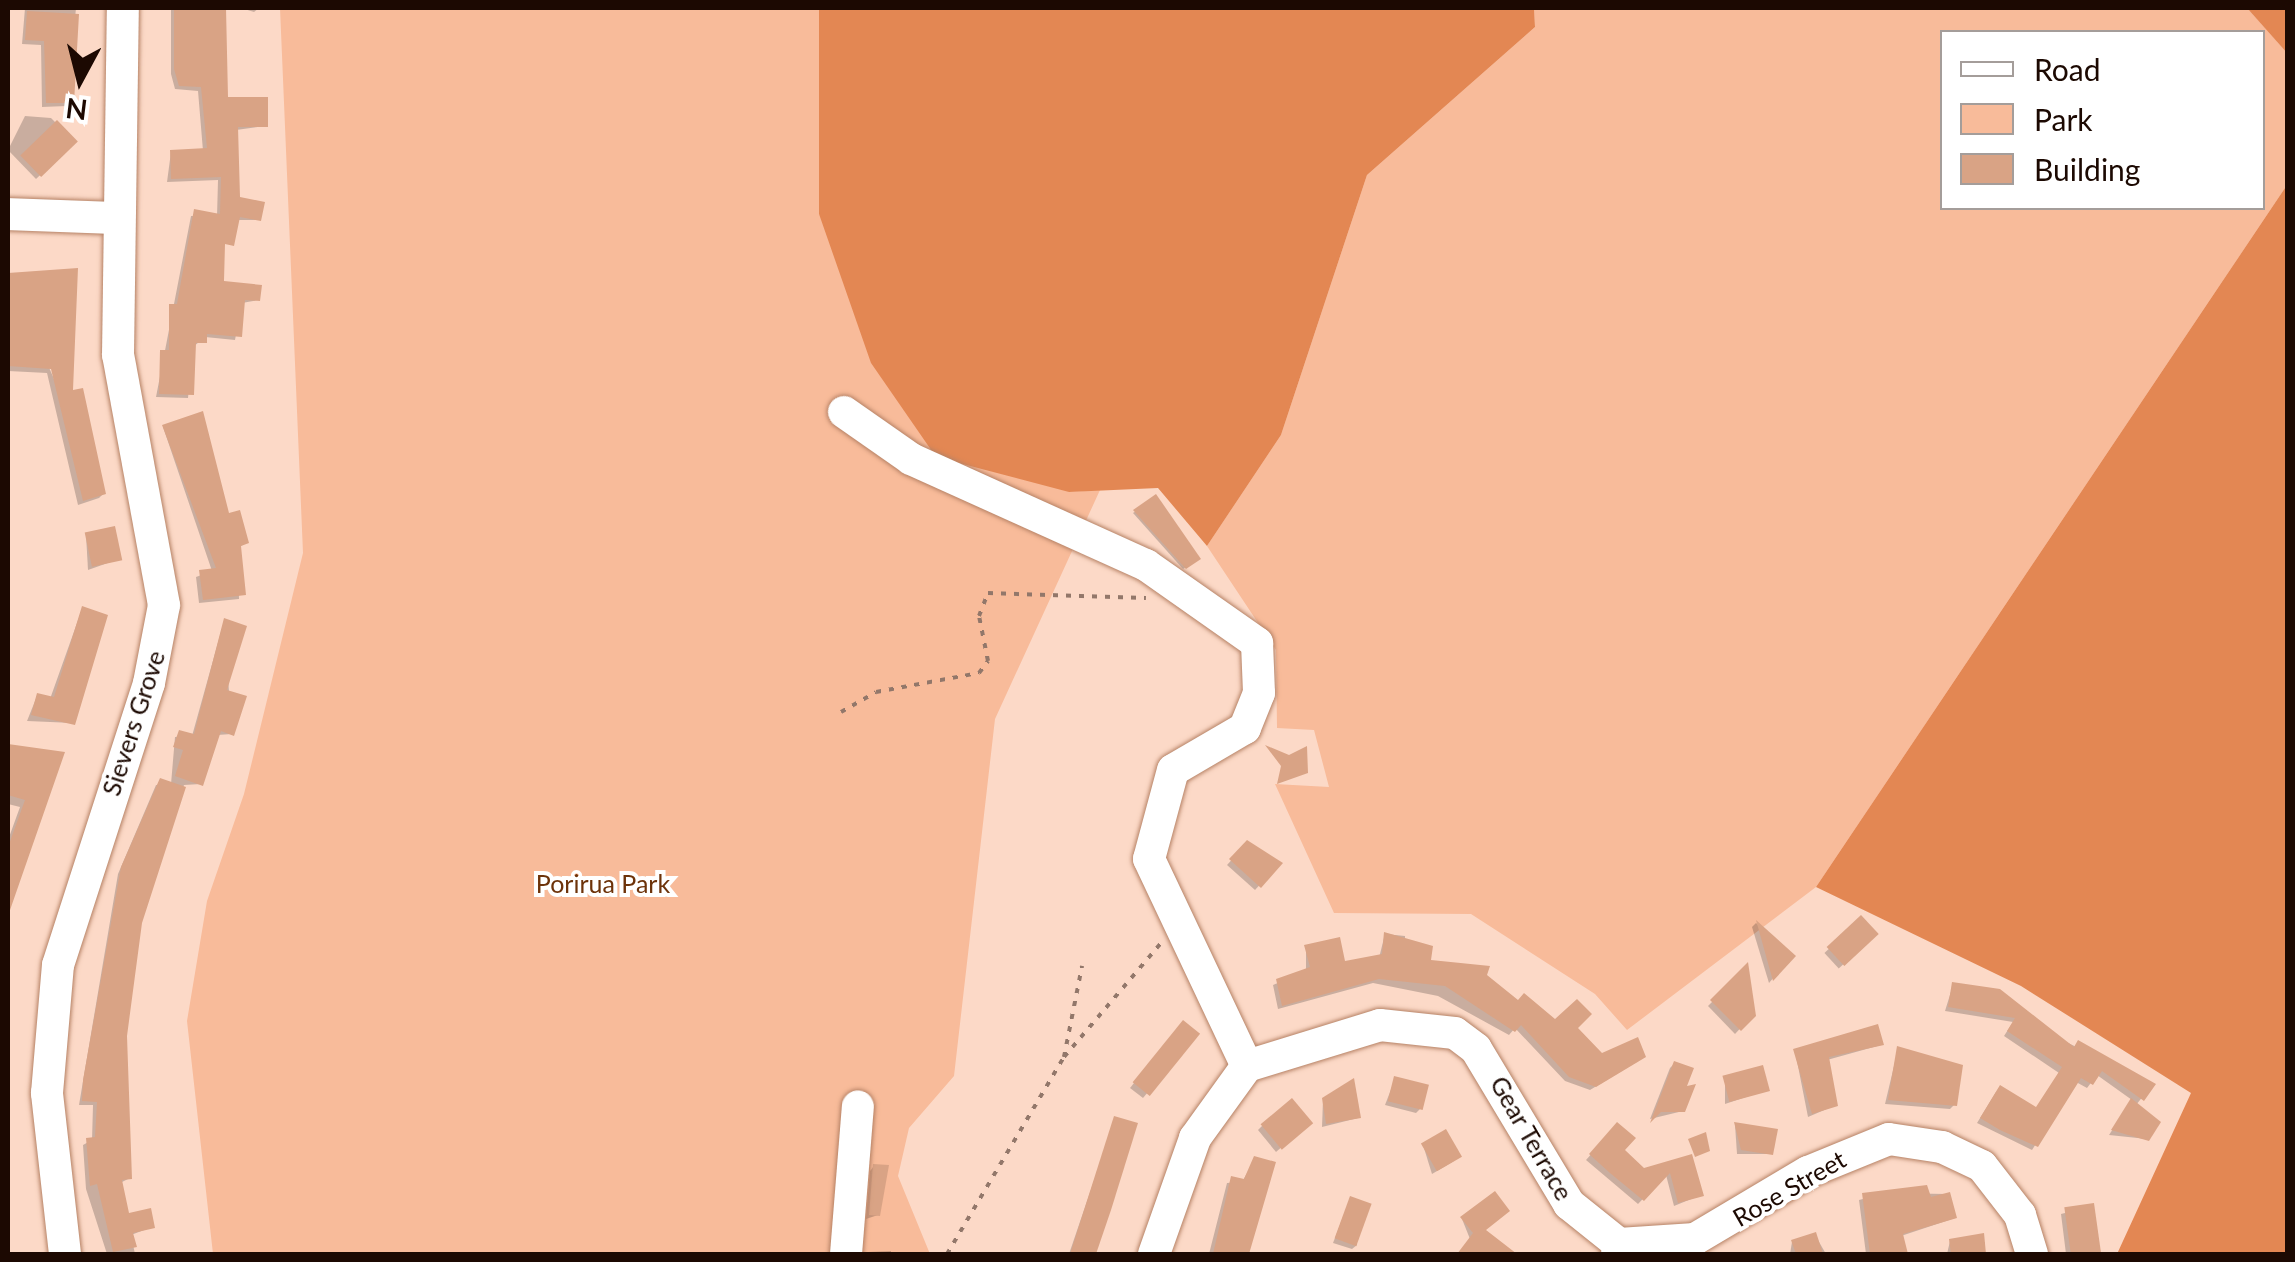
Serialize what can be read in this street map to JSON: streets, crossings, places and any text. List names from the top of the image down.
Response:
{
  "streets": {
    "street": ["Sievers Grove", "Gear Terrace", "Rose Street"]
  },
  "crossings": [
    ["Gear Terrace", "Rose Street"]
  ],
  "parks": ["Porirua Park"],
  "legend": ["Road", "Park", "Building"],
  "north": "bottom"
}
